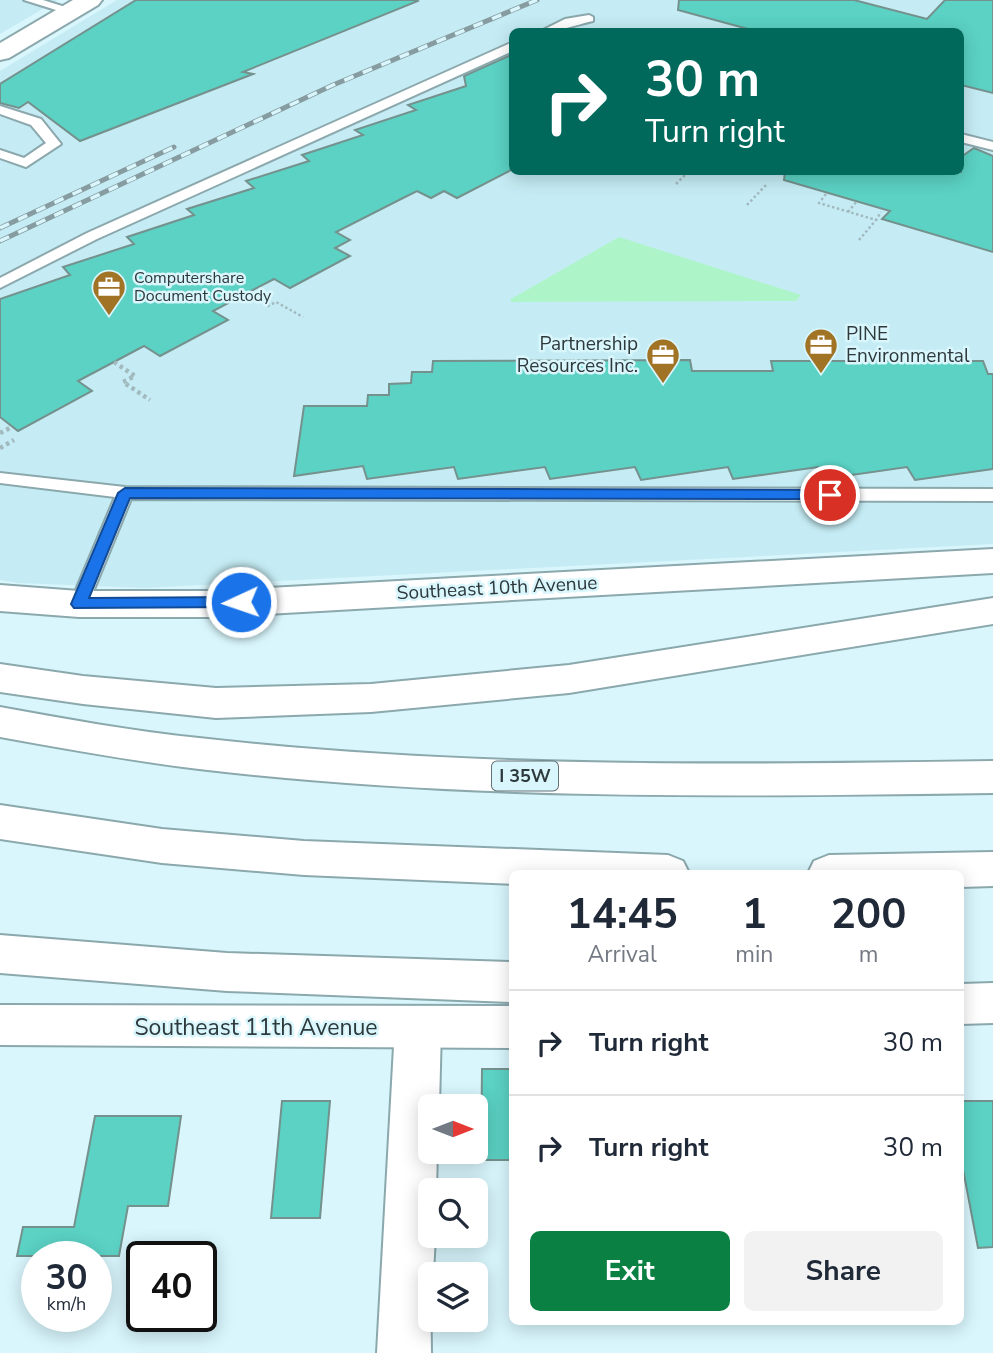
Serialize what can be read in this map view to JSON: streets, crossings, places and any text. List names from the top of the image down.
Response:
{
  "streets": {
    "main road": ["Southeast 10th Avenue", "I 35W", "Southeast 11th Avenue"]
  },
  "places": {
    "office": ["Computershare Document Custody", "PINE Environmental", "Partnership Resources Inc."]
  },
  "north": "right",
  "page": {
    "turn": ["30 m", "Turn right"],
    "eta": [
      "14:45",
      "Arrival",
      "1",
      "min",
      "200",
      "m"
    ],
    "list": [
      {
        "name": "Turn right",
        "value": "30 m"
      },
      {
        "name": "Turn right",
        "value": "30 m"
      }
    ],
    "buttons": ["Exit", "Share"],
    "speed": "30 km/h",
    "limit": "40"
  }
}
